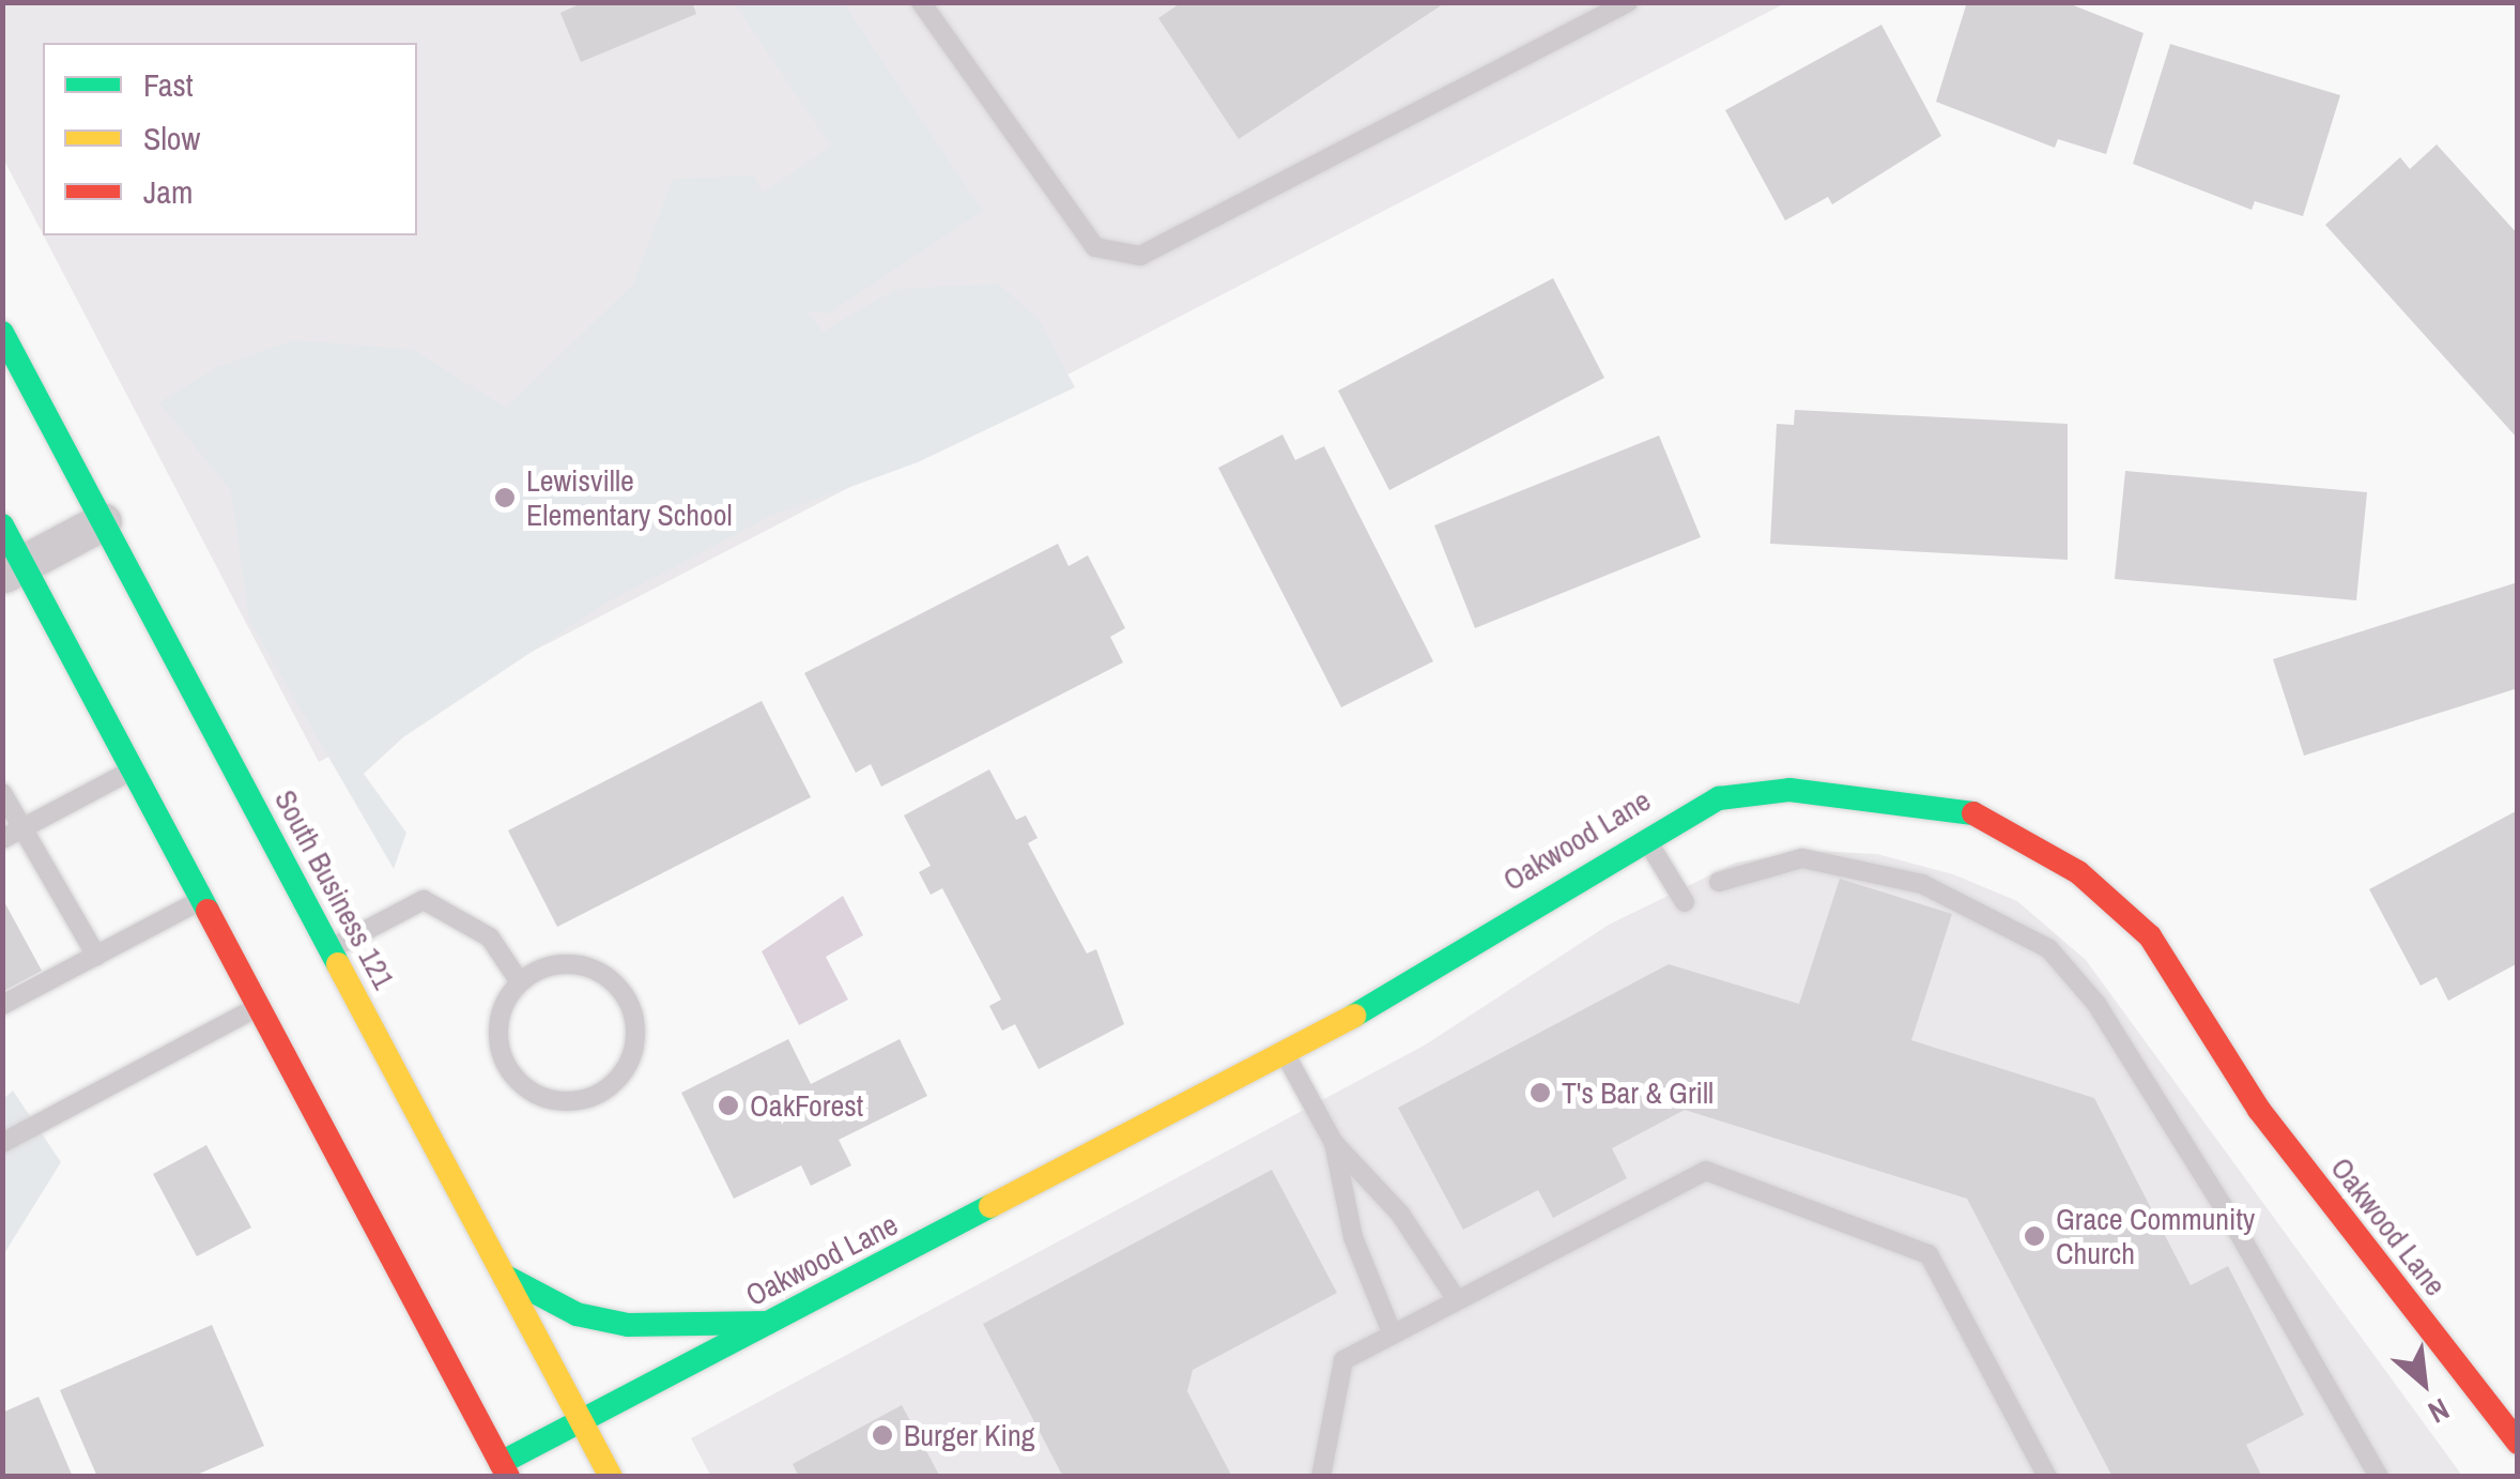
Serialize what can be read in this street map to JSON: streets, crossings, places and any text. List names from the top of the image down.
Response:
{
  "streets": {
    "main road": ["Oakwood Lane", "South Business 121"]
  },
  "crossings": [
    ["Oakwood Lane", "South Business 121"]
  ],
  "places": [
    "Lewisville Elementary School",
    "T's Bar & Grill",
    "OakForest",
    "Grace Community Church",
    "Burger King"
  ],
  "legend": ["Fast", "Slow", "Jam"],
  "north": "bottom right"
}
